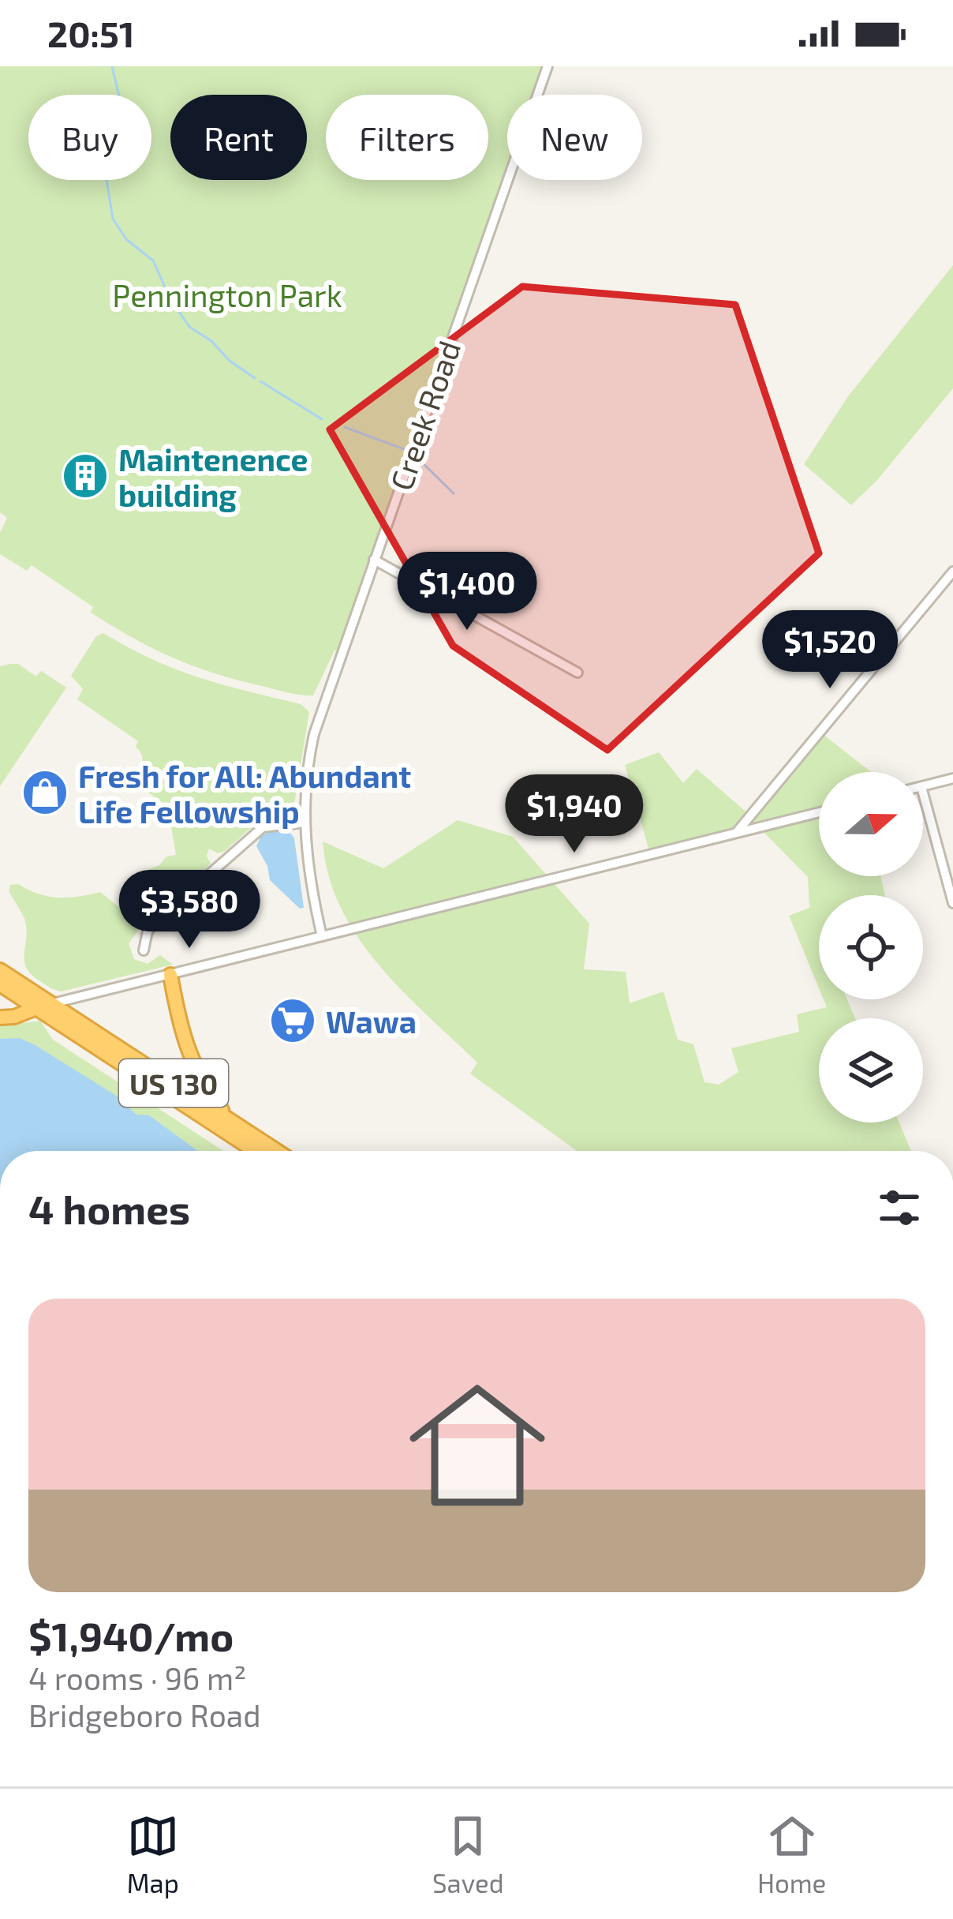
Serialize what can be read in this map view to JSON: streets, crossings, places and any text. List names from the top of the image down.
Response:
{
  "streets": {
    "highway": ["US 130"],
    "street": ["Creek Road"]
  },
  "parks": ["Pennington Park"],
  "places": {
    "building": ["Maintenence building"],
    "shop": ["Fresh for All: Abundant Life Fellowship"],
    "supermarket": ["Wawa"]
  },
  "north": "right",
  "page": {
    "status": "20:51",
    "chip": [
      "Buy",
      "Rent",
      "Filters",
      "New"
    ],
    "price": [
      "$1,400",
      "$1,520",
      "$1,940",
      "$3,580"
    ],
    "heading": "4 homes",
    "list": [
      {
        "name": "$1,940/mo",
        "note": "4 rooms · 96 m² · Bridgeboro Road"
      }
    ],
    "tabs": ["Map", "Saved", "Home"]
  }
}
